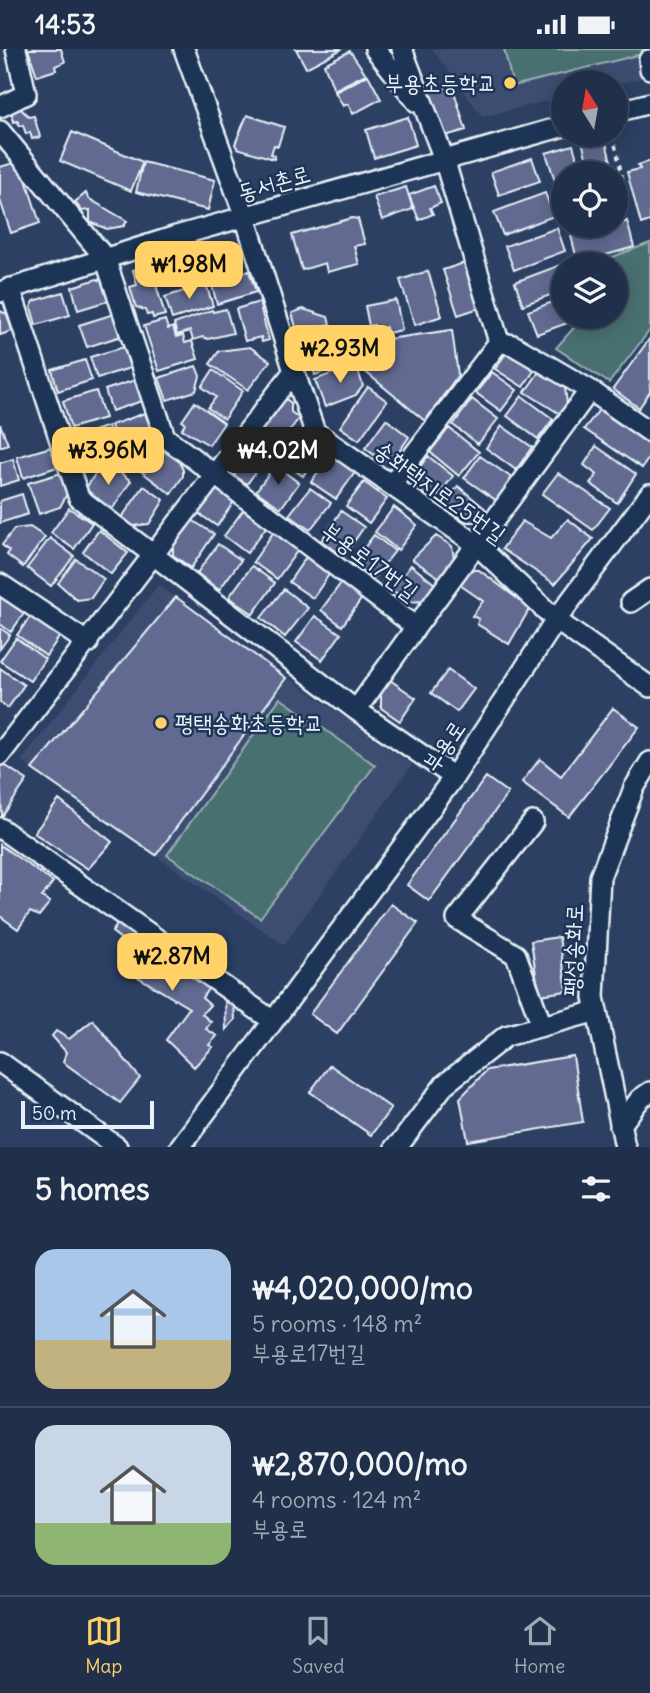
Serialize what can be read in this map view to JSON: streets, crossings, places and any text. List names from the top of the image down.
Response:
{
  "streets": {
    "street": [
      "동서촌로",
      "송화택지로25번길",
      "부용로17번길",
      "부용로",
      "팽성송화로"
    ]
  },
  "crossings": [
    ["동서촌로", "송화택지로25번길"],
    ["동서촌로", "부용로17번길"],
    ["송화택지로25번길", "부용로"]
  ],
  "places": ["부용초등학교", "평택송화초등학교"],
  "scale_bar": "50 m",
  "north": "top",
  "page": {
    "status": "14:53",
    "price": [
      "₩1.98M",
      "₩2.93M",
      "₩3.96M",
      "₩4.02M",
      "₩2.87M"
    ],
    "scale": "50 m",
    "heading": "5 homes",
    "list": [
      {
        "name": "₩4,020,000/mo",
        "note": "5 rooms · 148 m² · 부용로17번길"
      },
      {
        "name": "₩2,870,000/mo",
        "note": "4 rooms · 124 m² · 부용로"
      }
    ],
    "tabs": ["Map", "Saved", "Home"]
  }
}
